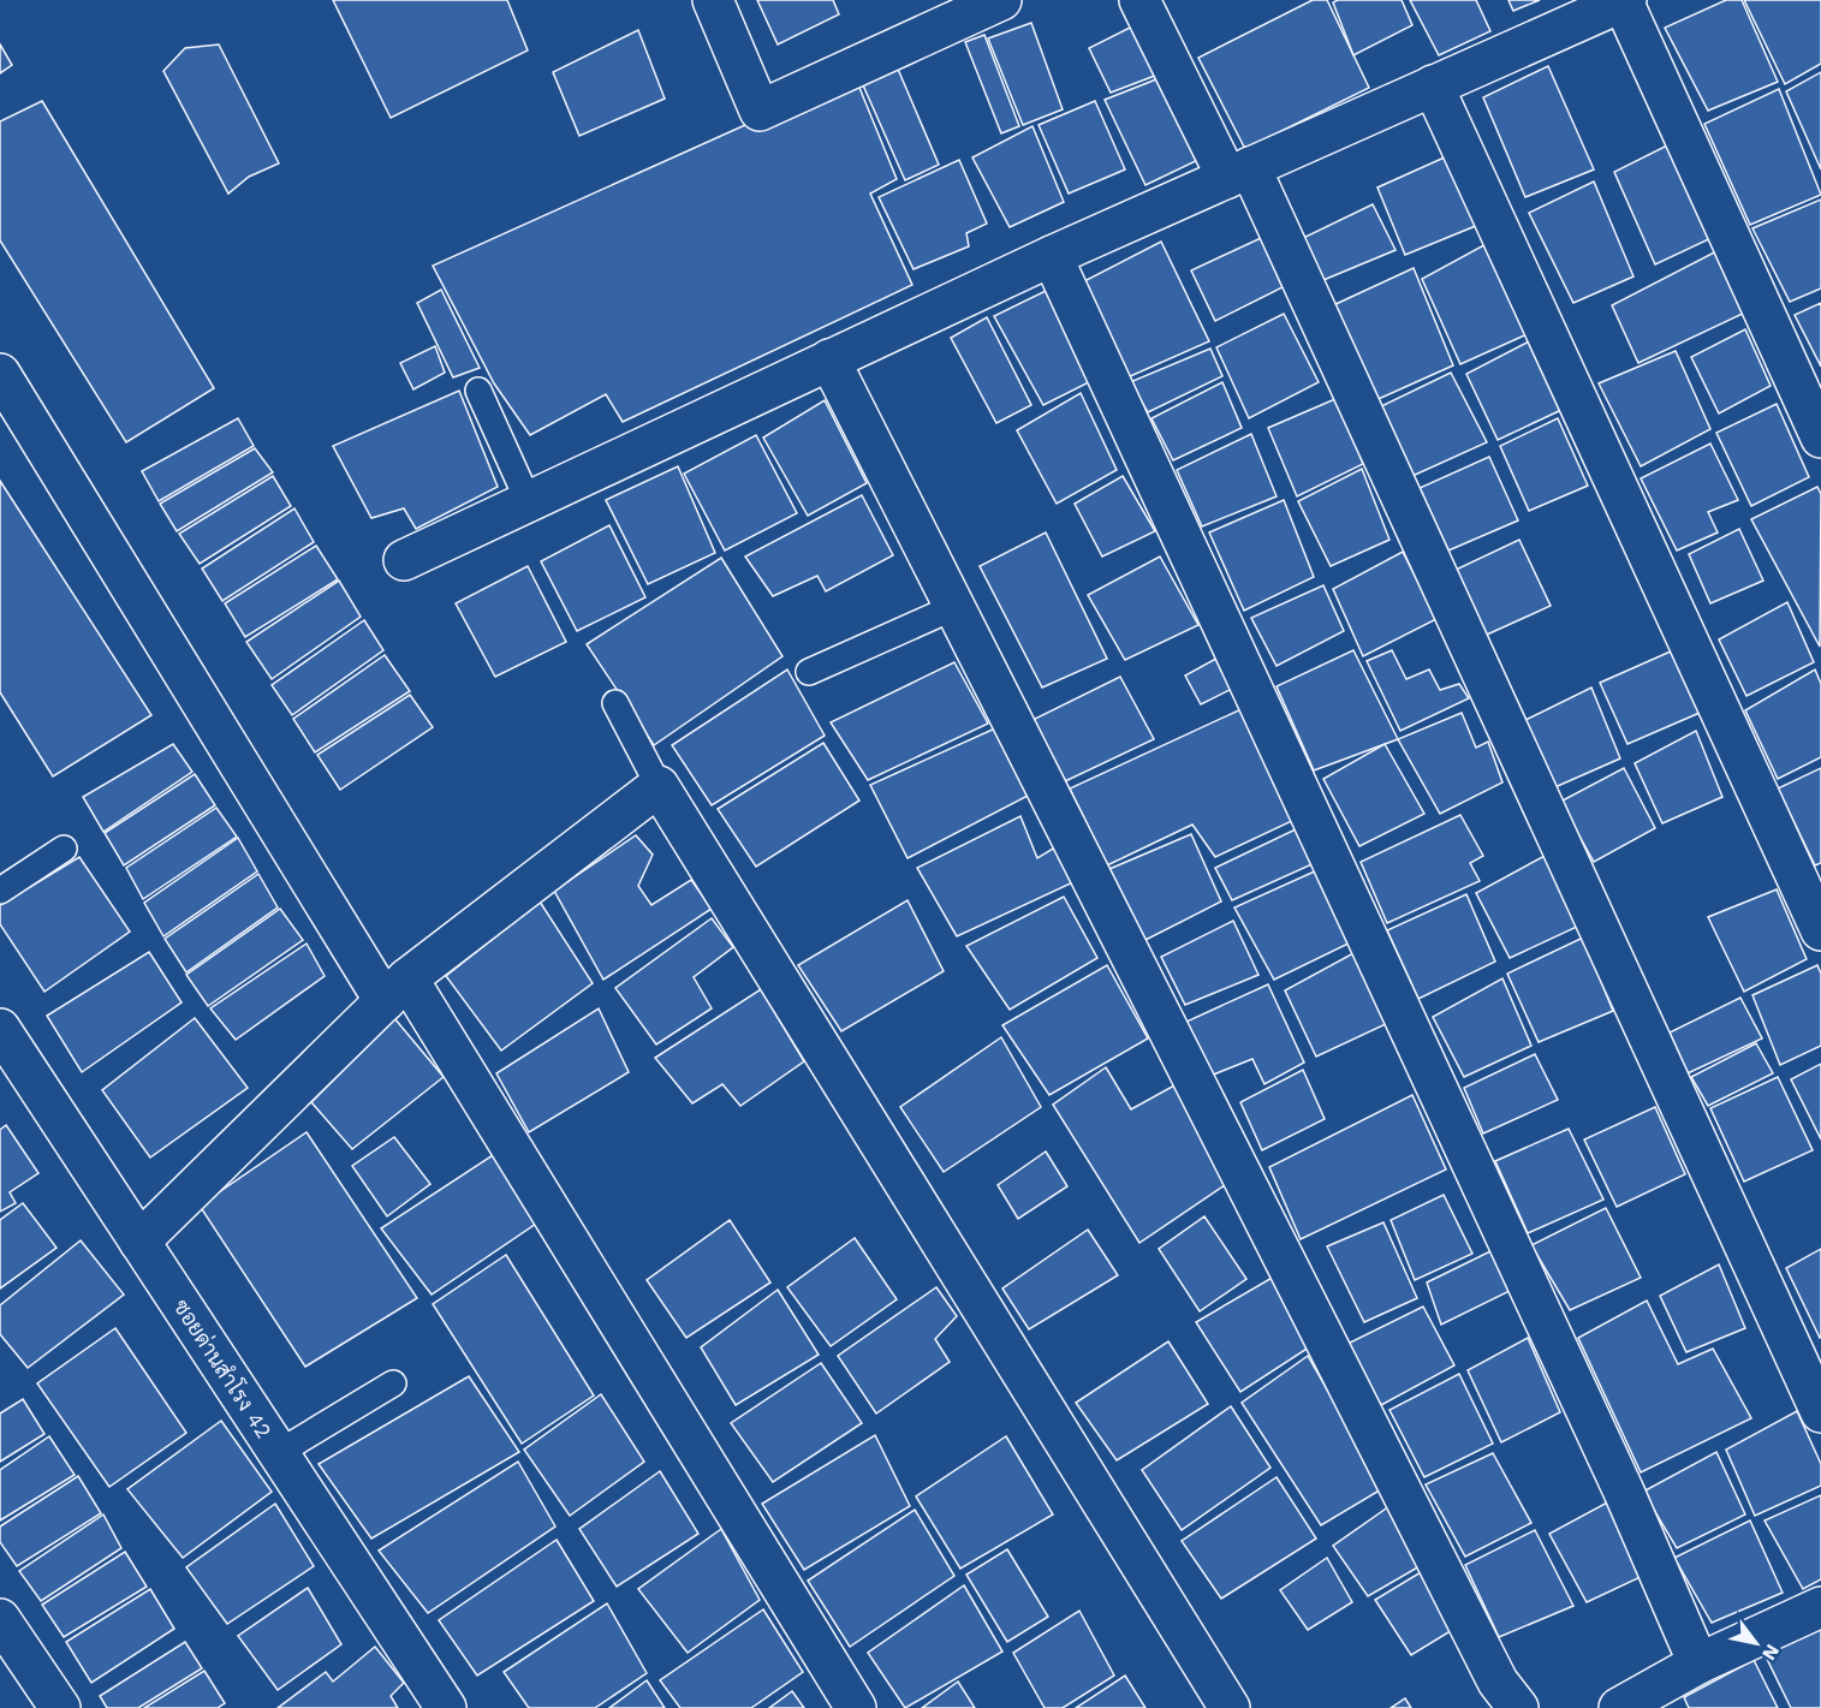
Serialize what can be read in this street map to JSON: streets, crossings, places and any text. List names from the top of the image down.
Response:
{
  "streets": {
    "street": ["ซอยด่านสำโรง 42"]
  },
  "north": "bottom right"
}
